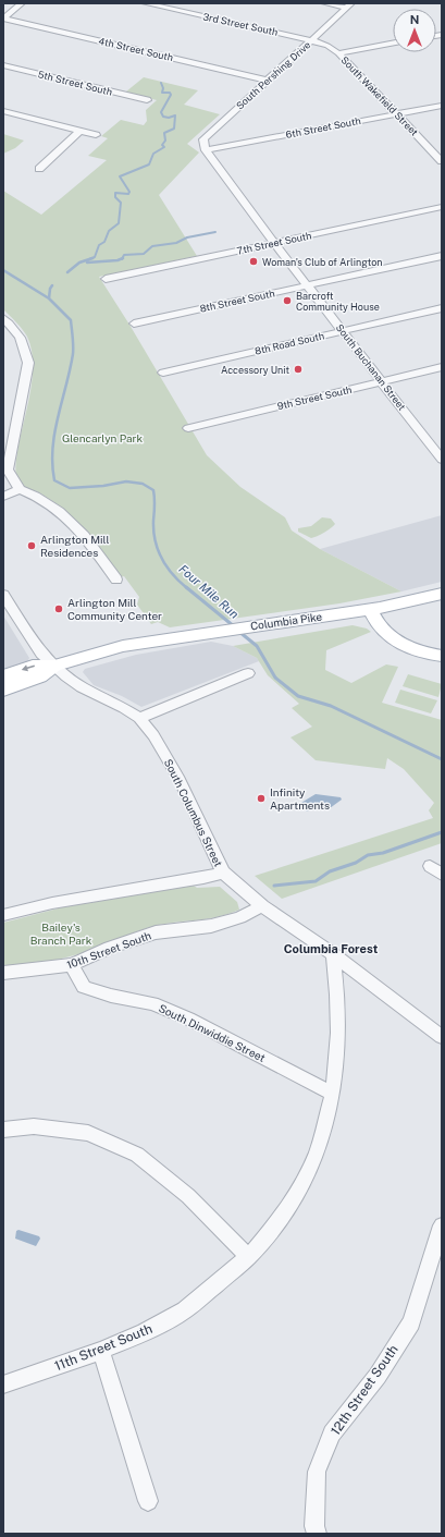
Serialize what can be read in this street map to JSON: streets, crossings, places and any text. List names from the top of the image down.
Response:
{
  "streets": {
    "main road": ["Columbia Pike"],
    "street": [
      "3rd Street South",
      "4th Street South",
      "South Pershing Drive",
      "5th Street South",
      "South Wakefield Street",
      "6th Street South",
      "7th Street South",
      "8th Street South",
      "8th Road South",
      "South Buchanan Street",
      "9th Street South",
      "South Columbus Street",
      "10th Street South",
      "South Dinwiddie Street",
      "11th Street South",
      "12th Street South"
    ]
  },
  "crossings": [
    ["3rd Street South", "South Pershing Drive"],
    ["3rd Street South", "South Wakefield Street"],
    ["4th Street South", "South Pershing Drive"],
    ["South Pershing Drive", "South Wakefield Street"],
    ["South Pershing Drive", "6th Street South"],
    ["South Pershing Drive", "South Buchanan Street"],
    ["South Wakefield Street", "6th Street South"],
    ["6th Street South", "South Buchanan Street"],
    ["7th Street South", "South Buchanan Street"],
    ["8th Street South", "South Buchanan Street"],
    ["8th Road South", "South Buchanan Street"],
    ["South Buchanan Street", "9th Street South"],
    ["Columbia Pike", "South Columbus Street"],
    ["South Columbus Street", "10th Street South"],
    ["South Columbus Street", "11th Street South"],
    ["10th Street South", "South Dinwiddie Street"],
    ["South Dinwiddie Street", "11th Street South"]
  ],
  "districts": ["Columbia Forest"],
  "water": ["Four Mile Run"],
  "parks": ["Glencarlyn Park", "Bailey's Branch Park"],
  "places": [
    "Woman's Club of Arlington",
    "Barcroft Community House",
    "Accessory Unit",
    "Arlington Mill Residences",
    "Arlington Mill Community Center",
    "Infinity Apartments"
  ],
  "north": "top"
}
